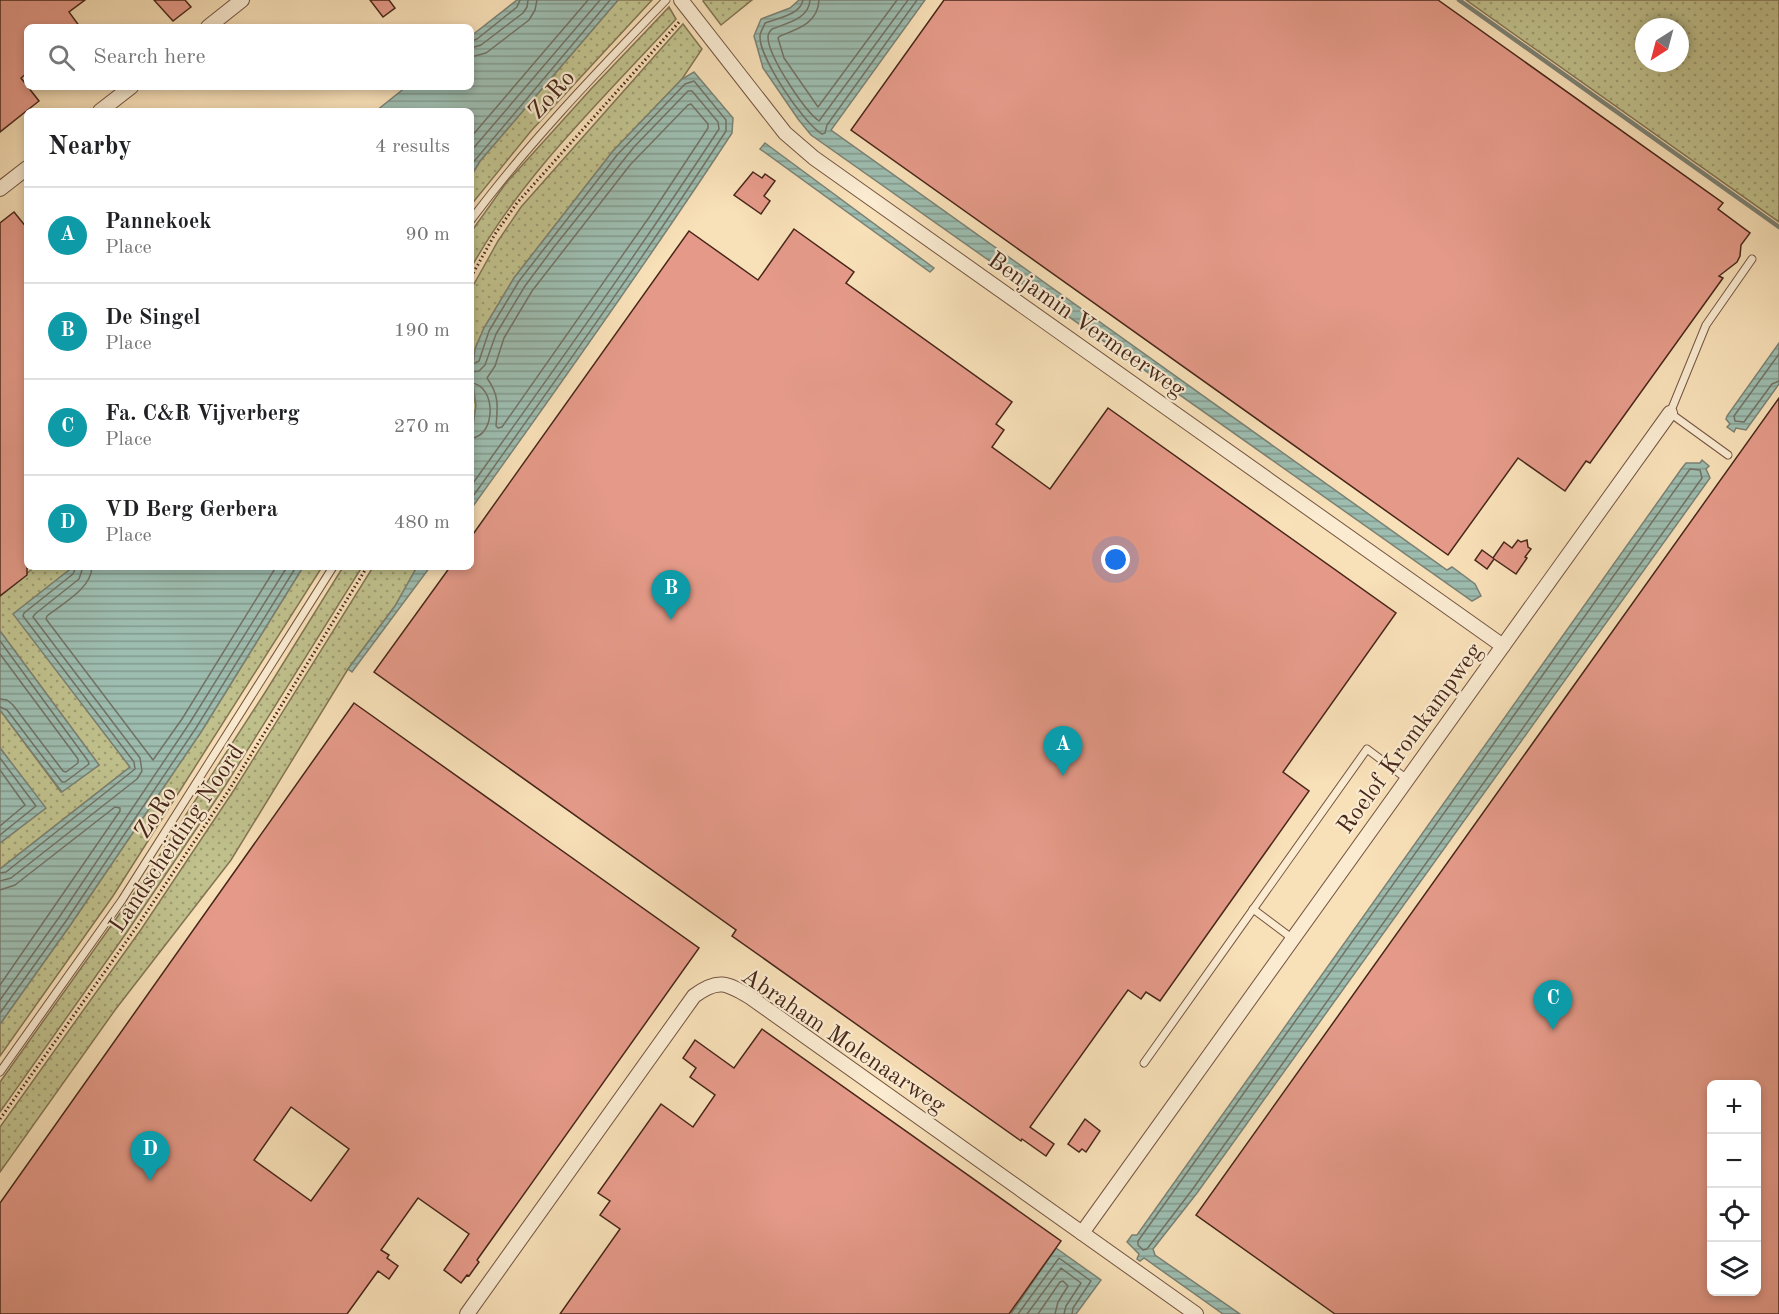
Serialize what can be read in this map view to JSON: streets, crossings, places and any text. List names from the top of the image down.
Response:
{
  "streets": {
    "street": ["Benjamin Vermeerweg", "Roelof Kromkampweg", "Abraham Molenaarweg"],
    "lane": ["ZoRo"],
    "path": ["Landscheiding Noord"]
  },
  "crossings": [
    ["Benjamin Vermeerweg", "Roelof Kromkampweg"],
    ["Roelof Kromkampweg", "Abraham Molenaarweg"]
  ],
  "north": "bottom left",
  "page": {
    "search": "Search here",
    "heading": ["Nearby", "4 results"],
    "list": [
      {
        "mark": "A",
        "name": "Pannekoek",
        "note": "Place",
        "value": "90 m"
      },
      {
        "mark": "B",
        "name": "De Singel",
        "note": "Place",
        "value": "190 m"
      },
      {
        "mark": "C",
        "name": "Fa. C&R Vijverberg",
        "note": "Place",
        "value": "270 m"
      },
      {
        "mark": "D",
        "name": "VD Berg Gerbera",
        "note": "Place",
        "value": "480 m"
      }
    ],
    "pins": [
      "B",
      "A",
      "C",
      "D"
    ],
    "map_buttons": ["+", "−"]
  }
}
